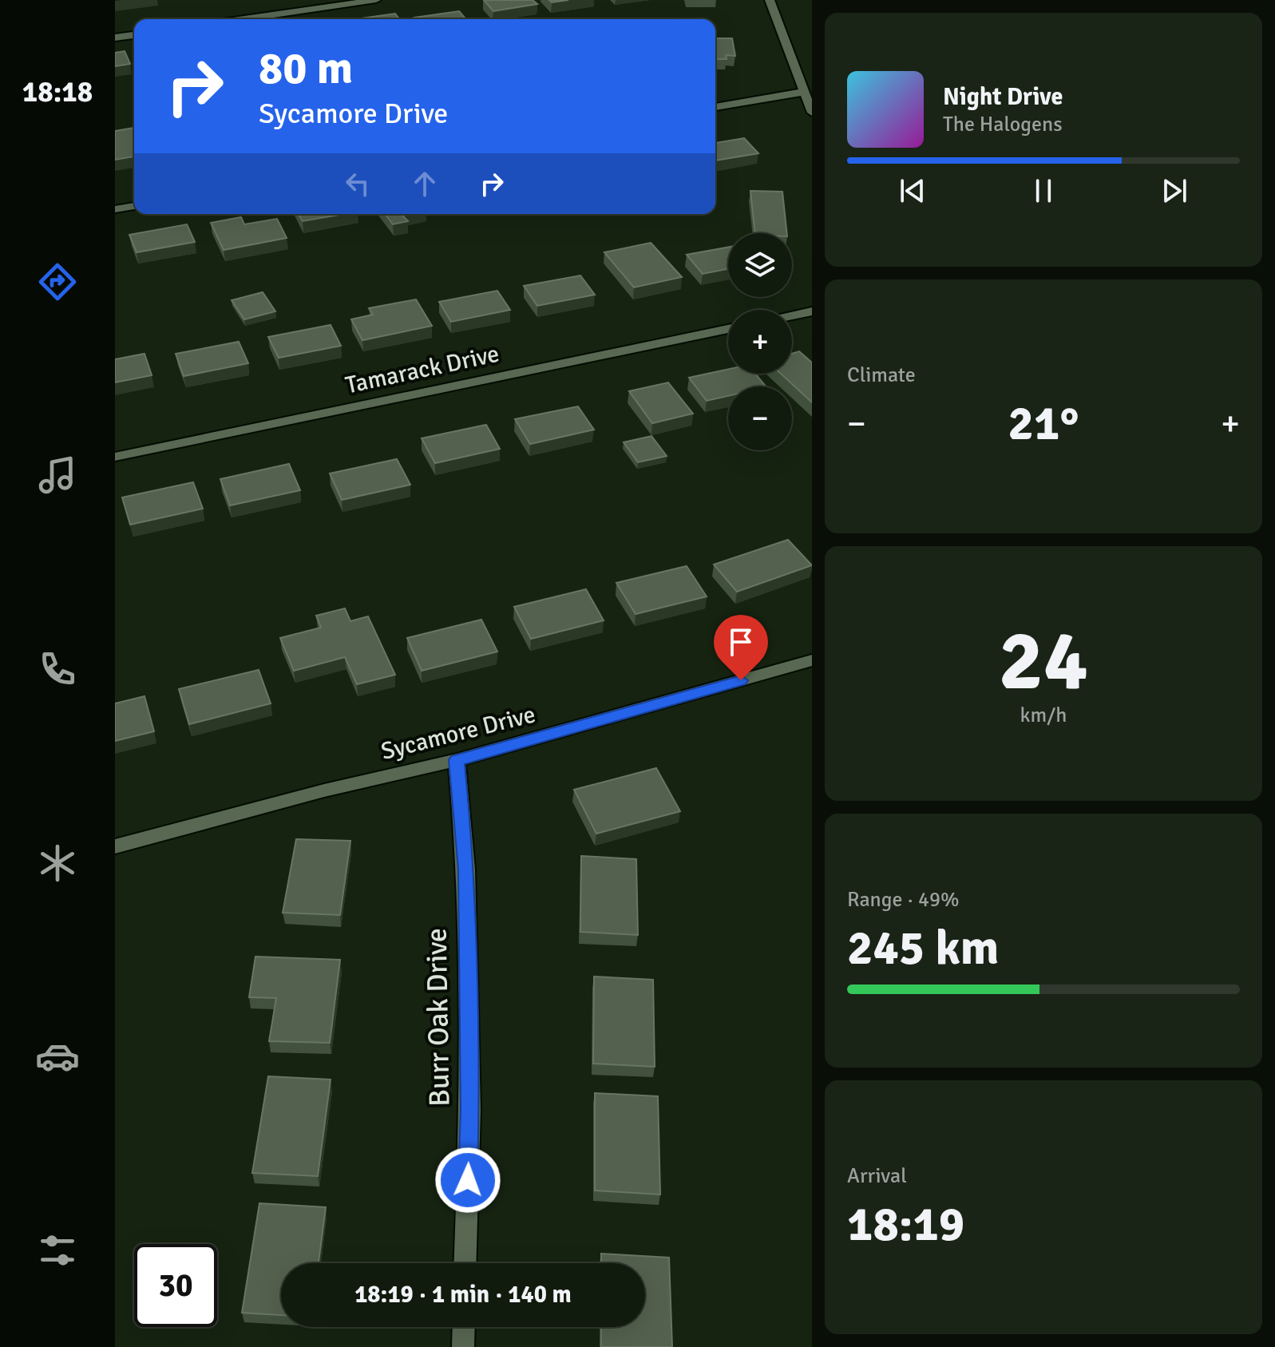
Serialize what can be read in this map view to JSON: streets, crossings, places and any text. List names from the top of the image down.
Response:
{
  "streets": {
    "street": ["Tamarack Drive", "Sycamore Drive", "Burr Oak Drive"]
  },
  "crossings": [
    ["Sycamore Drive", "Burr Oak Drive"]
  ],
  "page": {
    "tabs": "18:18",
    "turn": ["80 m", "Sycamore Drive"],
    "song": ["Night Drive", "The Halogens"],
    "map_buttons": ["+", "−"],
    "tile": [
      "Climate",
      ["24", "km/h"],
      ["Range · 49%", "245 km"],
      ["Arrival", "18:19"]
    ],
    "heat": ["−", "21°", "+"],
    "limit": "30",
    "trip": "18:19 · 1 min · 140 m"
  }
}
